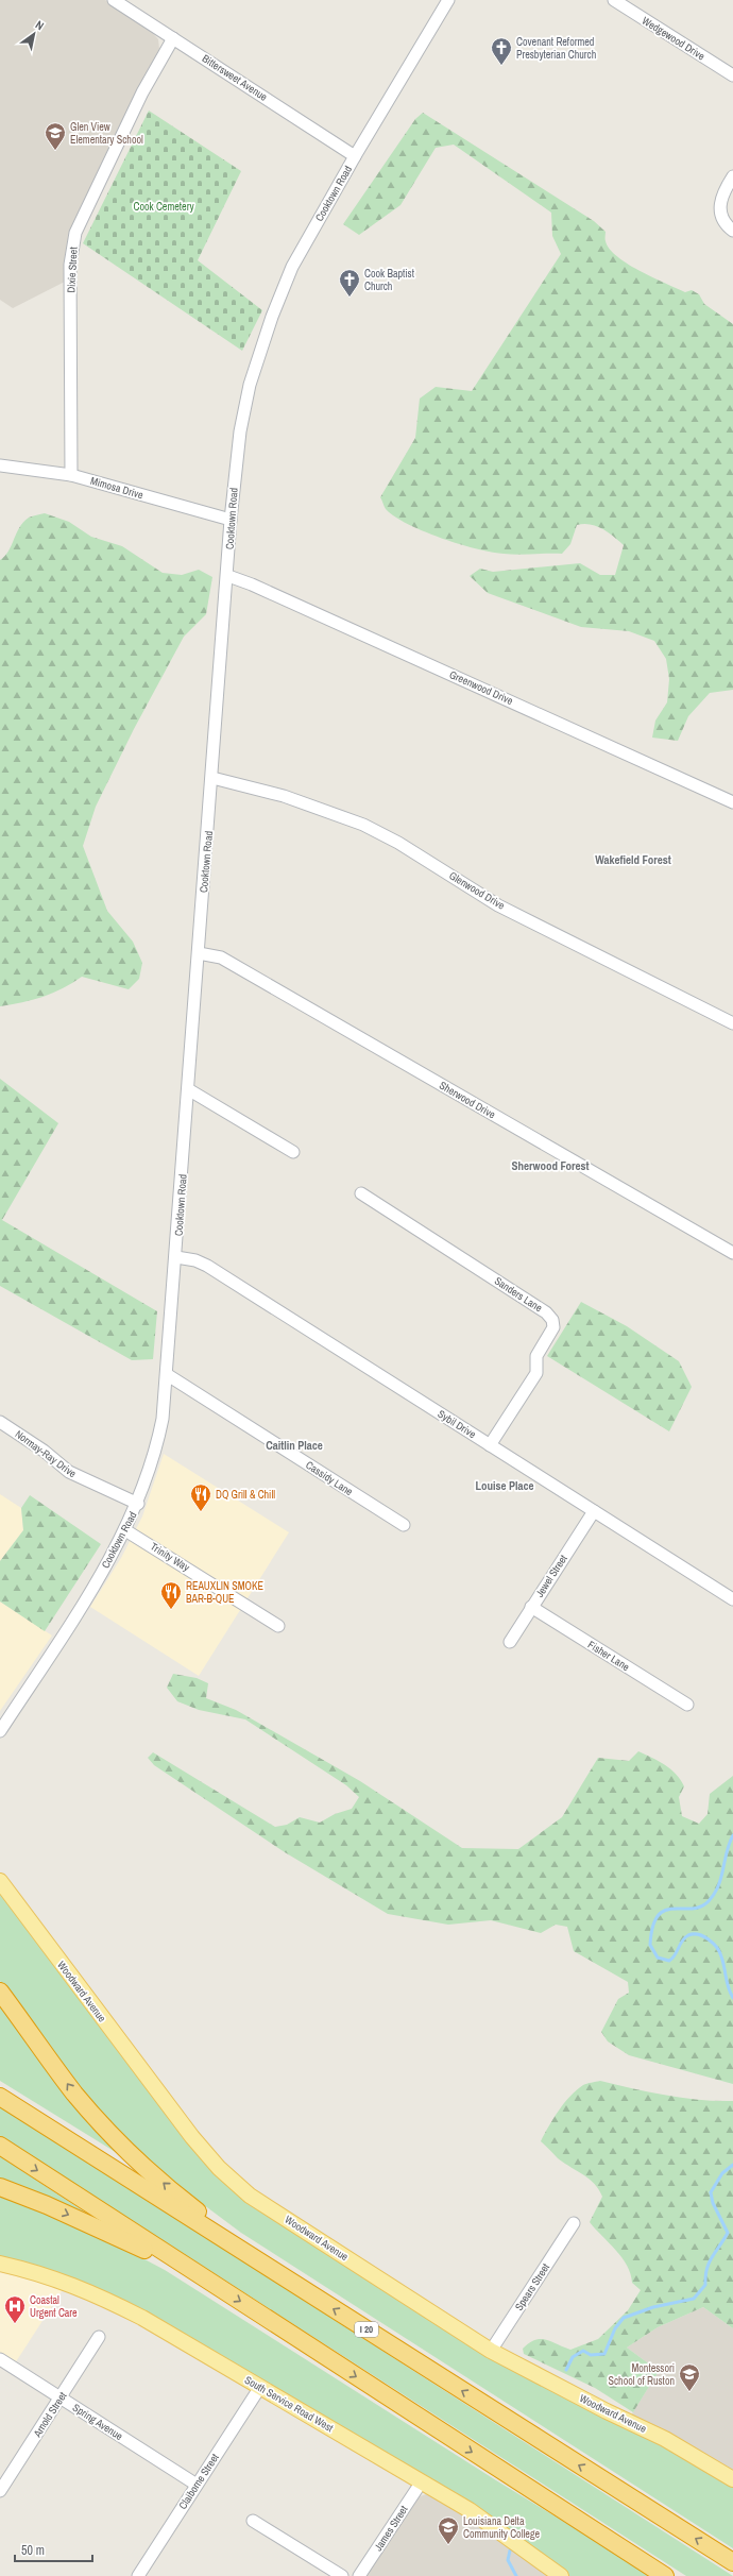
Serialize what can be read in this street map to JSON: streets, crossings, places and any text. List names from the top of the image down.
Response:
{
  "streets": {
    "highway": ["I 20"],
    "main road": ["Woodward Avenue", "South Service Road West"],
    "street": [
      "Wedgewood Drive",
      "Bittersweet Avenue",
      "Cooktown Road",
      "Dixie Street",
      "Mimosa Drive",
      "Greenwood Drive",
      "Glenwood Drive",
      "Sherwood Drive",
      "Sanders Lane",
      "Sybil Drive",
      "Normay-Ray Drive",
      "Cassidy Lane",
      "Trinity Way",
      "Jewel Street",
      "Fisher Lane",
      "Spears Street",
      "Arnold Street",
      "Spring Avenue",
      "Claiborne Street",
      "James Street"
    ]
  },
  "crossings": [
    ["Bittersweet Avenue", "Cooktown Road"],
    ["Bittersweet Avenue", "Dixie Street"],
    ["Cooktown Road", "Mimosa Drive"],
    ["Cooktown Road", "Greenwood Drive"],
    ["Cooktown Road", "Glenwood Drive"],
    ["Cooktown Road", "Sherwood Drive"],
    ["Cooktown Road", "Sybil Drive"],
    ["Cooktown Road", "Normay-Ray Drive"],
    ["Cooktown Road", "Cassidy Lane"],
    ["Cooktown Road", "Trinity Way"],
    ["Dixie Street", "Mimosa Drive"],
    ["Sanders Lane", "Sybil Drive"],
    ["Sybil Drive", "Jewel Street"],
    ["Jewel Street", "Fisher Lane"],
    ["Woodward Avenue", "Spears Street"],
    ["South Service Road West", "Claiborne Street"],
    ["South Service Road West", "James Street"],
    ["Arnold Street", "Spring Avenue"],
    ["Spring Avenue", "Claiborne Street"]
  ],
  "districts": [
    "Wakefield Forest",
    "Sherwood Forest",
    "Caitlin Place",
    "Louise Place"
  ],
  "parks": ["Cook Cemetery"],
  "places": {
    "church": ["Covenant Reformed Presbyterian Church", "Cook Baptist Church"],
    "school or university": ["Glen View Elementary School", "Montessori School of Ruston", "Louisiana Delta Community College"],
    "restaurant": ["DQ Grill & Chill", "REAUXLIN SMOKE BAR-B-QUE"],
    "hospital": ["Coastal Urgent Care"]
  },
  "scale_bar": "50 m",
  "north": "top right"
}
